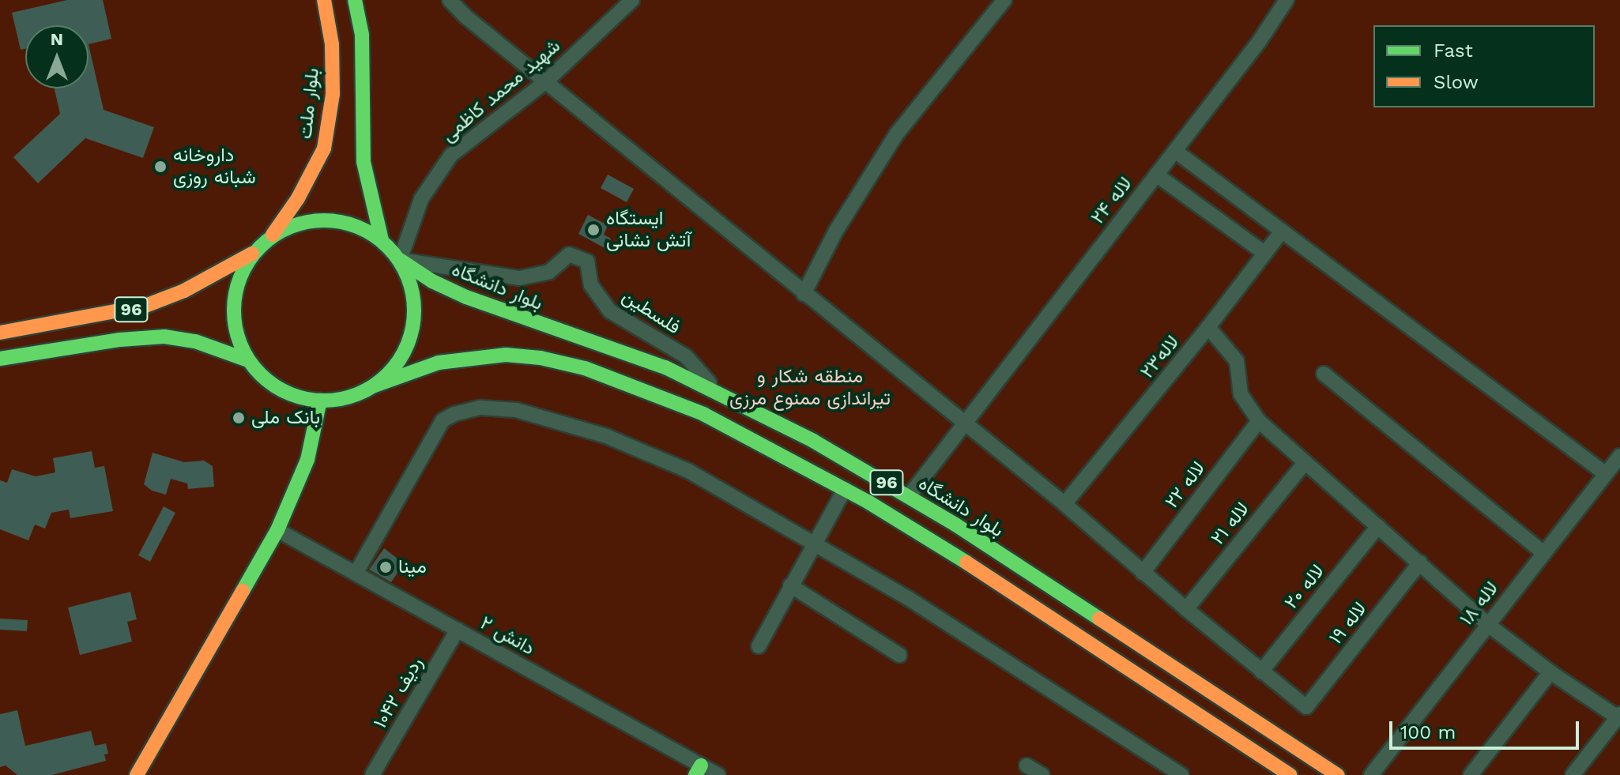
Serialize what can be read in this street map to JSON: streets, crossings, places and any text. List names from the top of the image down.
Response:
{
  "streets": {
    "main road": ["بلوار ملت", "بلوار دانشگاه", "96"],
    "street": [
      "شهید محمد کاظمی",
      "لاله ۲۴",
      "فلسطین",
      "لاله۲۳",
      "لاله ۲۲",
      "لاله ۲۱",
      "لاله ۲۰",
      "لاله ۱۸",
      "لاله ۱۹",
      "دانش ۲",
      "ردیف ۱۰۴۲"
    ]
  },
  "crossings": [
    ["شهید محمد کاظمی", "بلوار ملت"],
    ["شهید محمد کاظمی", "بلوار دانشگاه"],
    ["شهید محمد کاظمی", "96"],
    ["شهید محمد کاظمی", "فلسطین"],
    ["بلوار ملت", "بلوار دانشگاه"],
    ["بلوار ملت", "96"],
    ["بلوار ملت", "فلسطین"],
    ["لاله ۲۴", "بلوار دانشگاه"],
    ["بلوار دانشگاه", "96"],
    ["بلوار دانشگاه", "فلسطین"],
    ["96", "فلسطین"],
    ["لاله ۲۰", "لاله ۱۹"],
    ["دانش ۲", "ردیف ۱۰۴۲"]
  ],
  "parks": ["منطقه شکار و تیراندازی ممنوع مرزی"],
  "places": [
    "داروخانه شبانه روزی",
    "ایستگاه آتش نشانی",
    "بانک ملی",
    "مینا"
  ],
  "legend": ["Fast", "Slow"],
  "scale_bar": "100 m",
  "north": "top"
}
